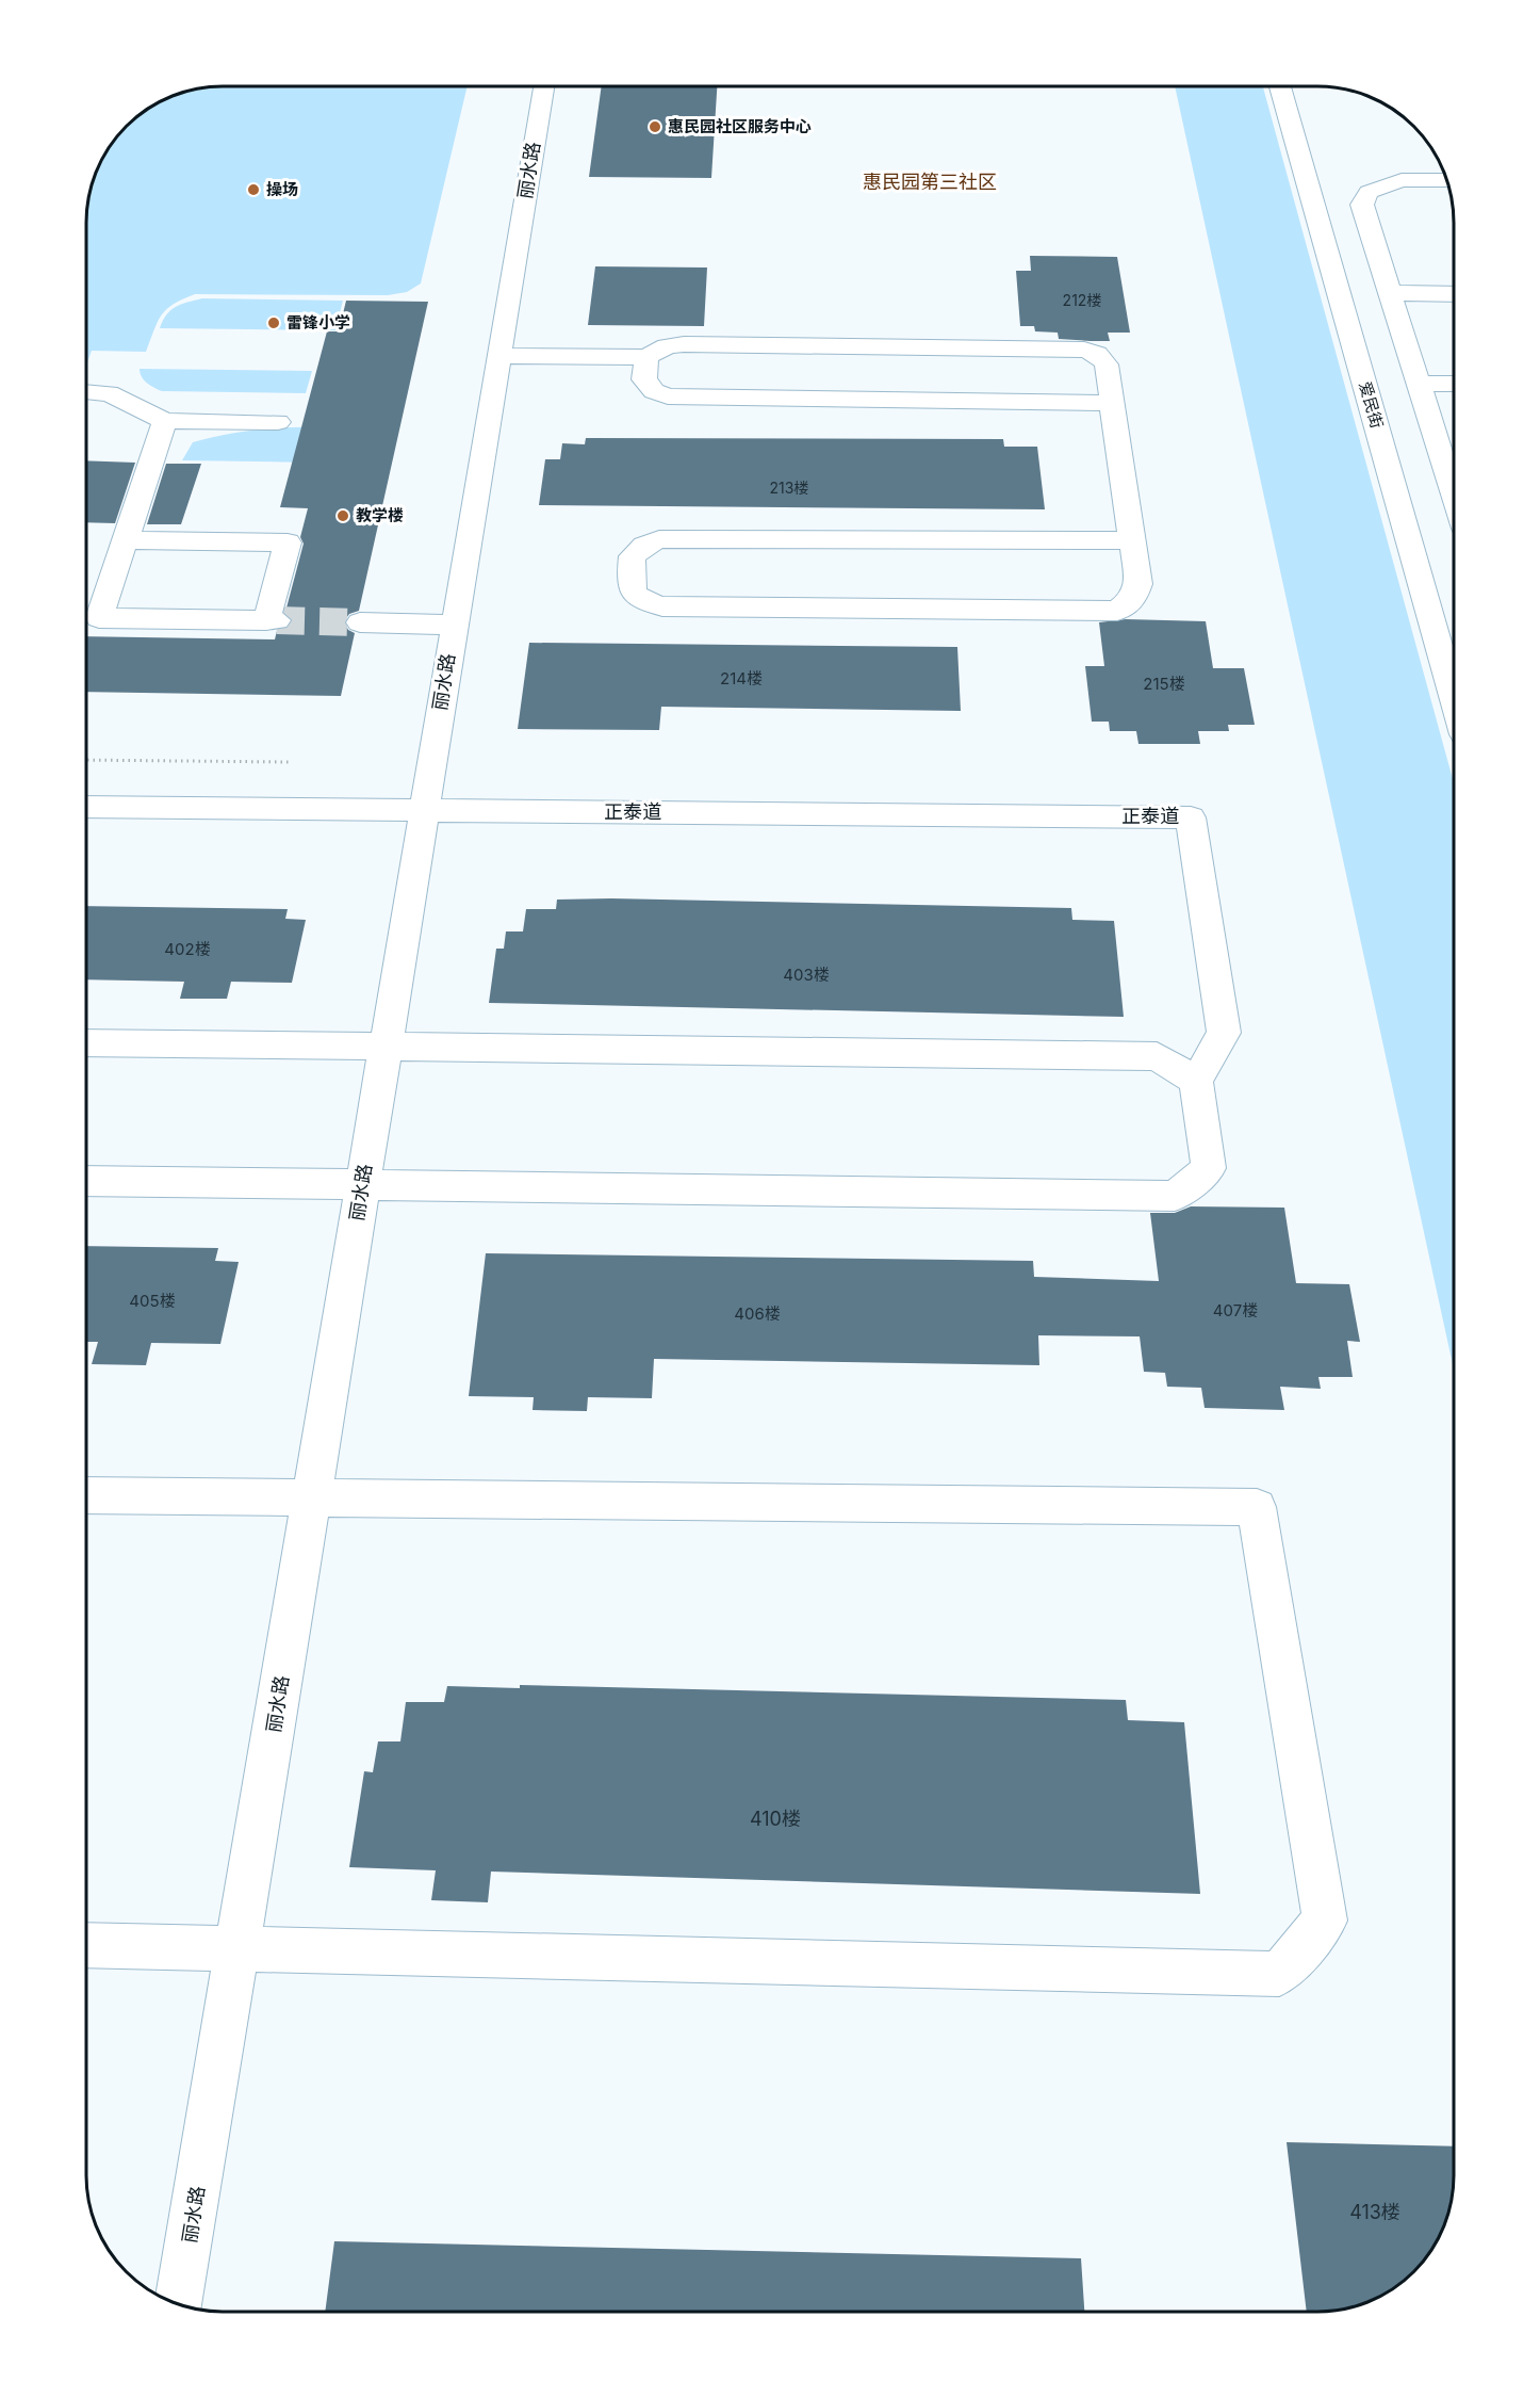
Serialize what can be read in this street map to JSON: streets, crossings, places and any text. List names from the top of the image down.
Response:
{
  "streets": {
    "street": ["丽水路", "爱民街", "正泰道"]
  },
  "crossings": [
    ["丽水路", "正泰道"]
  ],
  "districts": ["惠民园第三社区"],
  "places": [
    "惠民园社区服务中心",
    "操场",
    "雷锋小学",
    "教学楼"
  ],
  "house_numbers": [
    "212楼",
    "213楼",
    "214楼",
    "215楼",
    "402楼",
    "403楼",
    "405楼",
    "407楼",
    "406楼",
    "410楼",
    "413楼"
  ]
}
